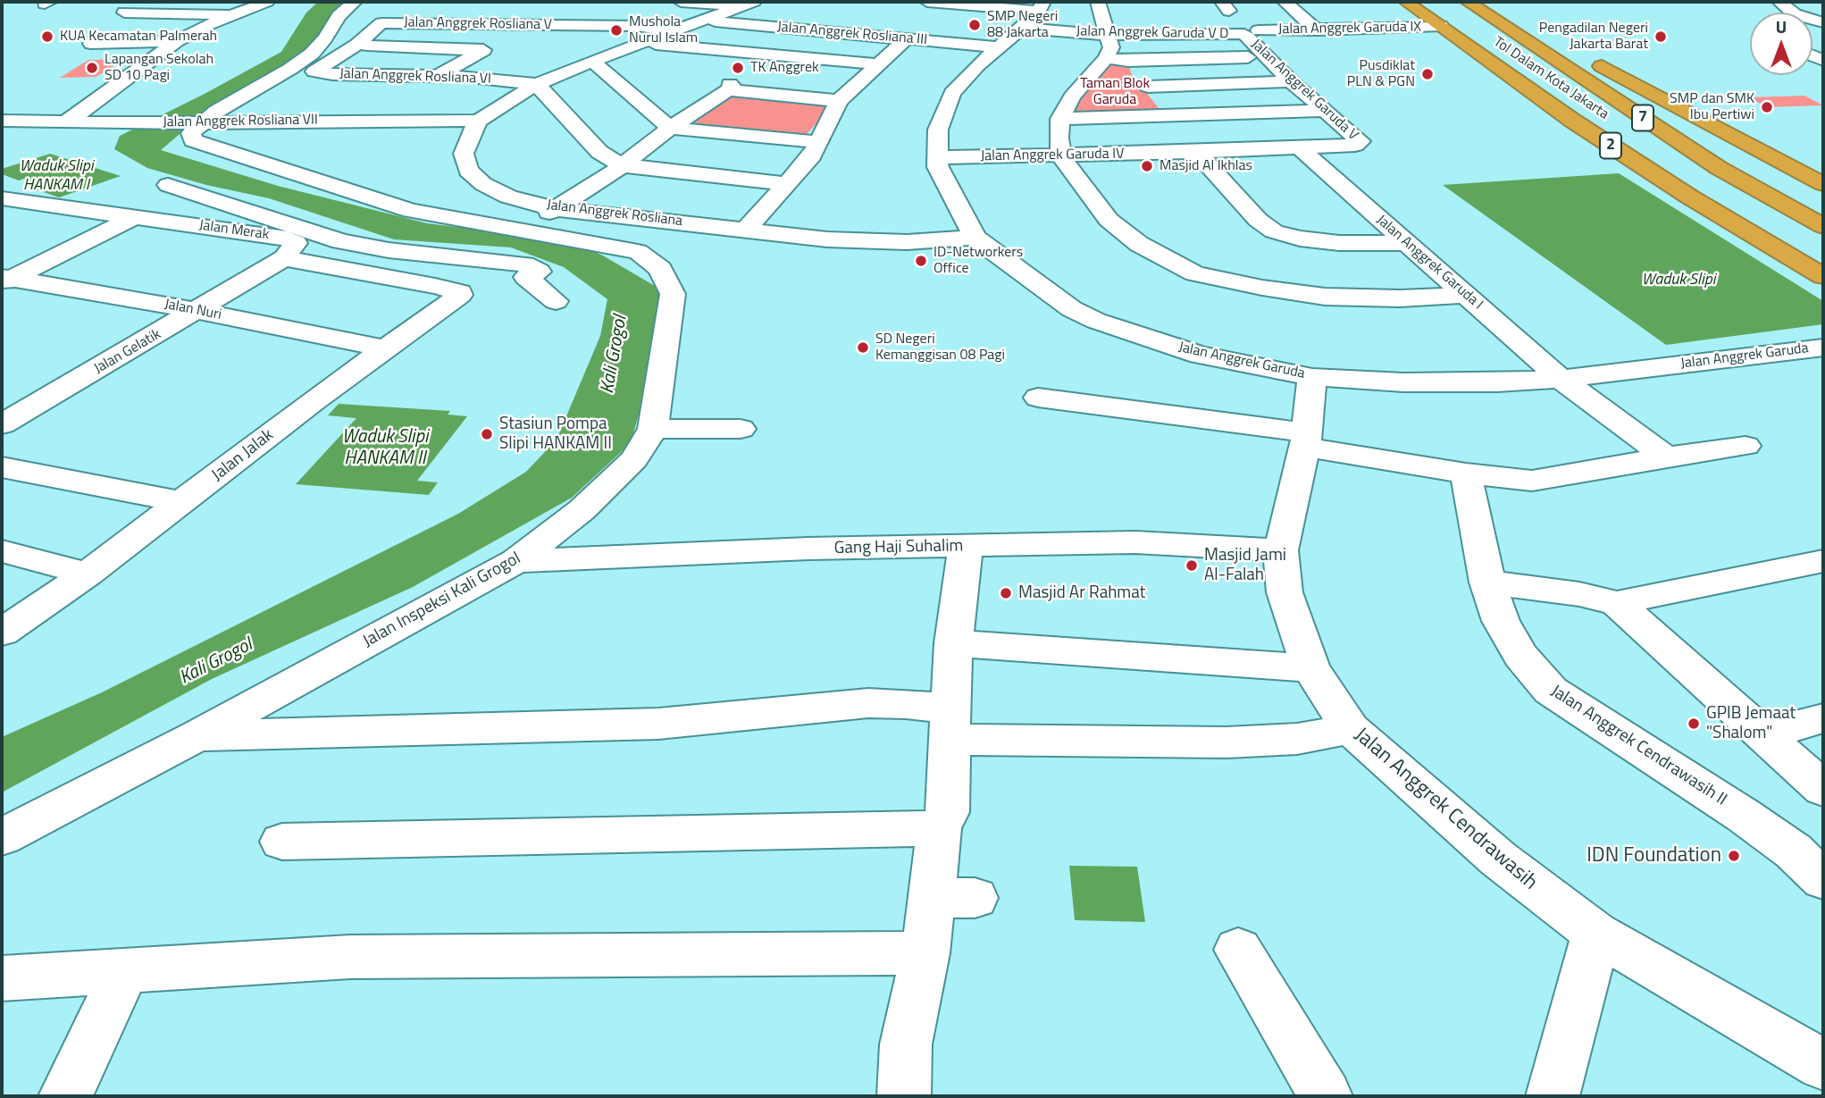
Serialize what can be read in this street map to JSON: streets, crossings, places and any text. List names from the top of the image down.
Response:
{
  "streets": {
    "highway": ["Tol Dalam Kota Jakarta", "7", "2"],
    "street": [
      "Jalan Anggrek Rosliana V",
      "Jalan Anggrek Garuda IX",
      "Jalan Anggrek Garuda V D",
      "Jalan Anggrek Rosliana III",
      "Jalan Anggrek Rosliana VI",
      "Jalan Anggrek Garuda V",
      "Jalan Anggrek Rosliana VII",
      "Jalan Anggrek Garuda IV",
      "Jalan Anggrek Rosliana",
      "Jalan Merak",
      "Jalan Anggrek Garuda I",
      "Jalan Nuri",
      "Jalan Gelatik",
      "Jalan Anggrek Garuda",
      "Jalan Jalak",
      "Gang Haji Suhalim",
      "Jalan Inspeksi Kali Grogol",
      "Jalan Anggrek Cendrawasih II",
      "Jalan Anggrek Cendrawasih"
    ]
  },
  "crossings": [
    ["Jalan Anggrek Rosliana V", "Jalan Anggrek Rosliana VI"],
    ["Jalan Anggrek Rosliana V", "Jalan Jalak"],
    ["Jalan Anggrek Garuda IX", "Jalan Anggrek Garuda V D"],
    ["Jalan Anggrek Garuda IX", "Jalan Anggrek Garuda V"],
    ["Jalan Anggrek Garuda IX", "2"],
    ["Jalan Anggrek Garuda V D", "Jalan Anggrek Garuda V"],
    ["Jalan Anggrek Garuda V D", "Jalan Anggrek Garuda"],
    ["Jalan Anggrek Rosliana III", "Jalan Anggrek Garuda"],
    ["Jalan Anggrek Garuda V", "Jalan Anggrek Garuda IV"],
    ["Jalan Anggrek Rosliana VII", "Jalan Anggrek Rosliana"],
    ["Jalan Anggrek Rosliana VII", "Jalan Inspeksi Kali Grogol"],
    ["Jalan Anggrek Garuda IV", "Jalan Anggrek Garuda I"],
    ["Jalan Anggrek Garuda IV", "Jalan Anggrek Garuda"],
    ["Jalan Anggrek Rosliana", "Jalan Anggrek Garuda"],
    ["Jalan Anggrek Rosliana", "Jalan Jalak"],
    ["Jalan Merak", "Jalan Gelatik"],
    ["Jalan Merak", "Jalan Jalak"],
    ["Jalan Anggrek Garuda I", "Jalan Anggrek Garuda"],
    ["Jalan Nuri", "Jalan Gelatik"],
    ["Jalan Nuri", "Jalan Jalak"],
    ["Jalan Anggrek Garuda", "Jalan Anggrek Cendrawasih"],
    ["Jalan Jalak", "Jalan Inspeksi Kali Grogol"],
    ["Gang Haji Suhalim", "Jalan Inspeksi Kali Grogol"],
    ["Gang Haji Suhalim", "Jalan Anggrek Cendrawasih"]
  ],
  "water": [
    "Waduk Slipi HANKAM I",
    "Waduk Slipi",
    "Kali Grogol",
    "Waduk Slipi HANKAM II"
  ],
  "parks": ["Taman Blok Garuda"],
  "places": [
    "SMP Negeri 88 Jakarta",
    "Mushola Nurul Islam",
    "KUA Kecamatan Palmerah",
    "Pengadilan Negeri Jakarta Barat",
    "Lapangan Sekolah SD 10 Pagi",
    "TK Anggrek",
    "Pusdiklat PLN & PGN",
    "SMP dan SMK Ibu Pertiwi",
    "Masjid Al Ikhlas",
    "ID-Networkers Office",
    "SD Negeri Kemanggisan 08 Pagi",
    "Stasiun Pompa Slipi HANKAM II",
    "Masjid Jami Al-Falah",
    "Masjid Ar Rahmat",
    "GPIB Jemaat \"Shalom\"",
    "IDN Foundation"
  ],
  "north": "top"
}
